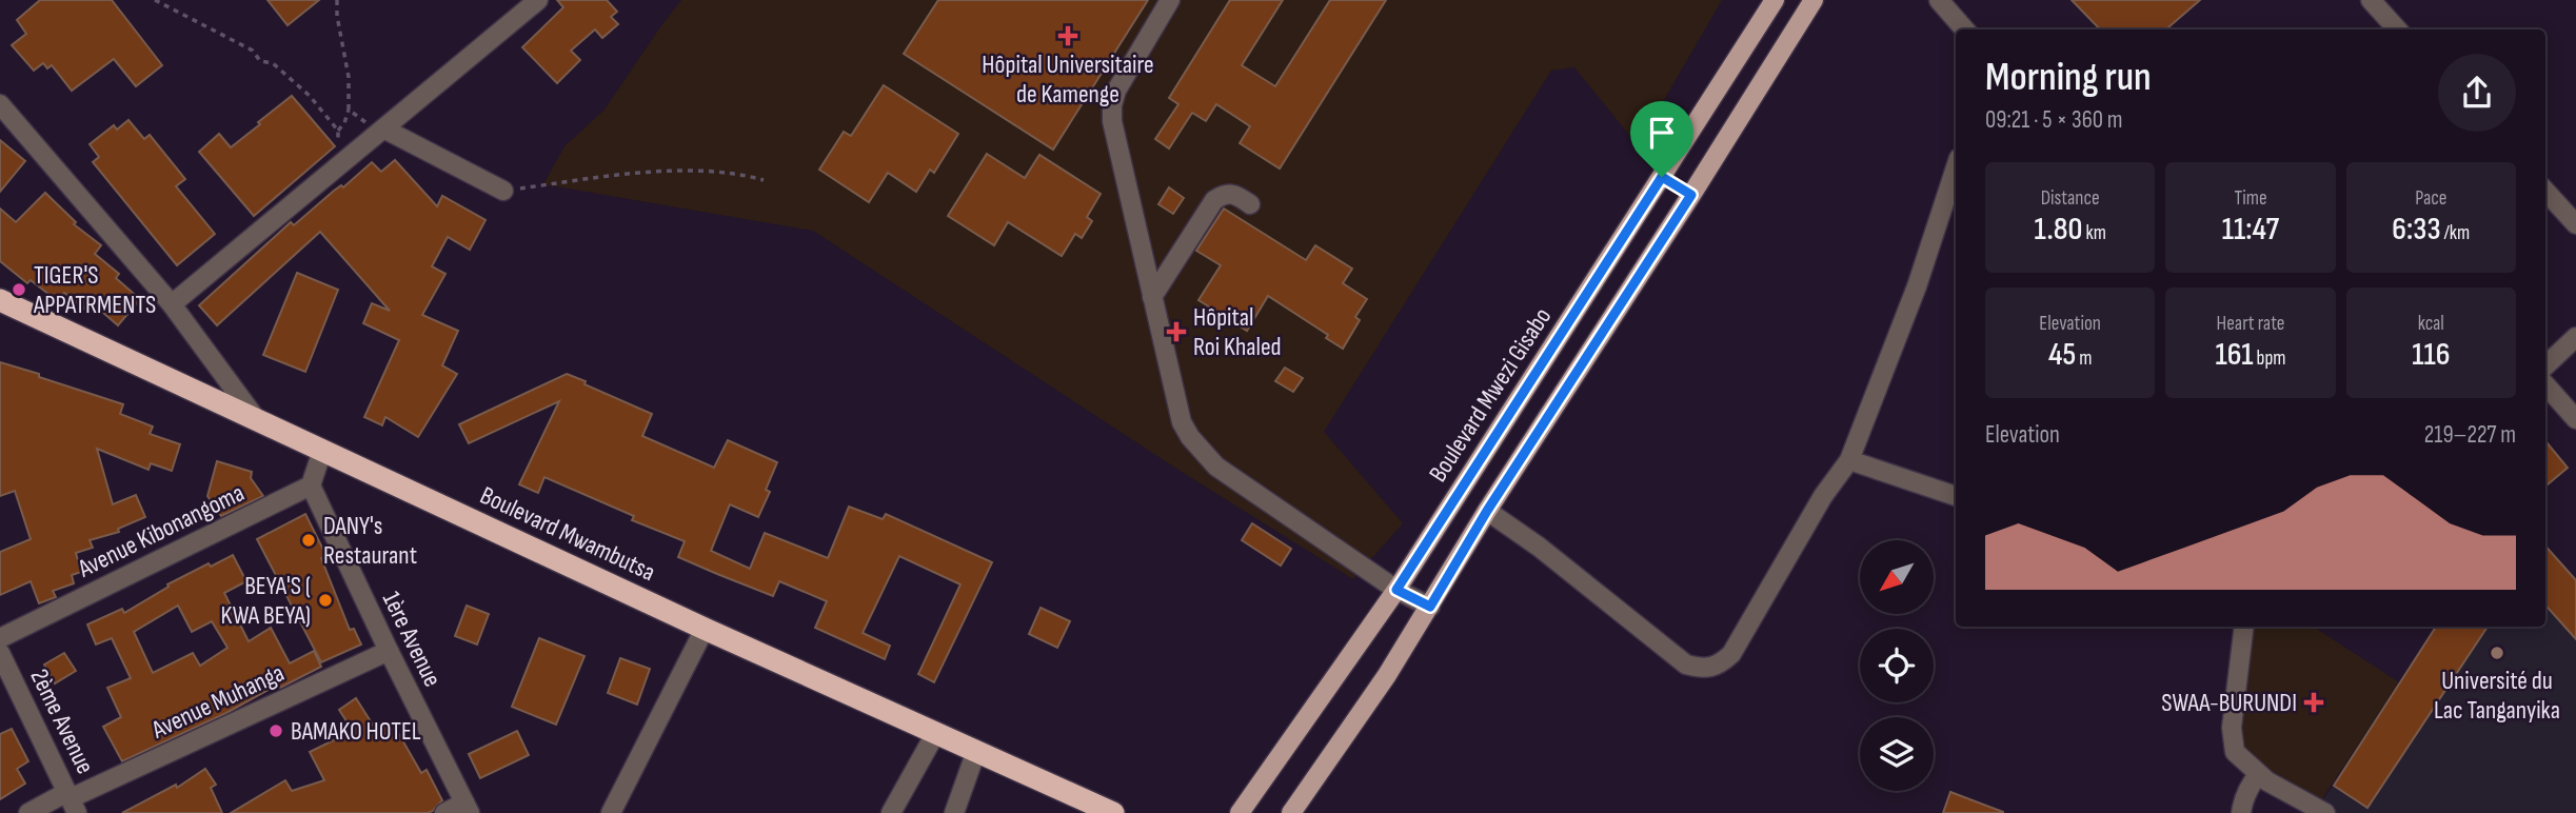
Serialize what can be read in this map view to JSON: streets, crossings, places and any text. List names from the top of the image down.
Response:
{
  "streets": {
    "highway": ["Boulevard Mwambutsa"],
    "main road": ["Boulevard Mwezi Gisabo"],
    "street": [
      "Avenue Kibonangoma",
      "1ère Avenue",
      "Avenue Muhanga",
      "2ème Avenue"
    ]
  },
  "crossings": [
    ["Avenue Kibonangoma", "1ère Avenue"],
    ["1ère Avenue", "Avenue Muhanga"],
    ["Avenue Muhanga", "2ème Avenue"]
  ],
  "places": {
    "health": ["Hôpital Universitaire de Kamenge", "Hôpital Roi Khaled", "SWAA-BURUNDI"],
    "other": [
      "TIGER'S APPATRMENTS",
      "DANY's Restaurant",
      "BEYA'S ( KWA BEYA)",
      "Université du Lac Tanganyika",
      "BAMAKO HOTEL"
    ]
  },
  "north": "bottom left",
  "page": {
    "heading": ["Morning run", "09:21 · 5 × 360 m"],
    "stats": [
      ["Distance", "1.80 km"],
      ["Time", "11:47"],
      ["Pace", "6:33 /km"],
      ["Elevation", "45 m"],
      ["Heart rate", "161 bpm"],
      ["kcal", "116"]
    ],
    "chart": ["Elevation", "219–227 m"]
  }
}
